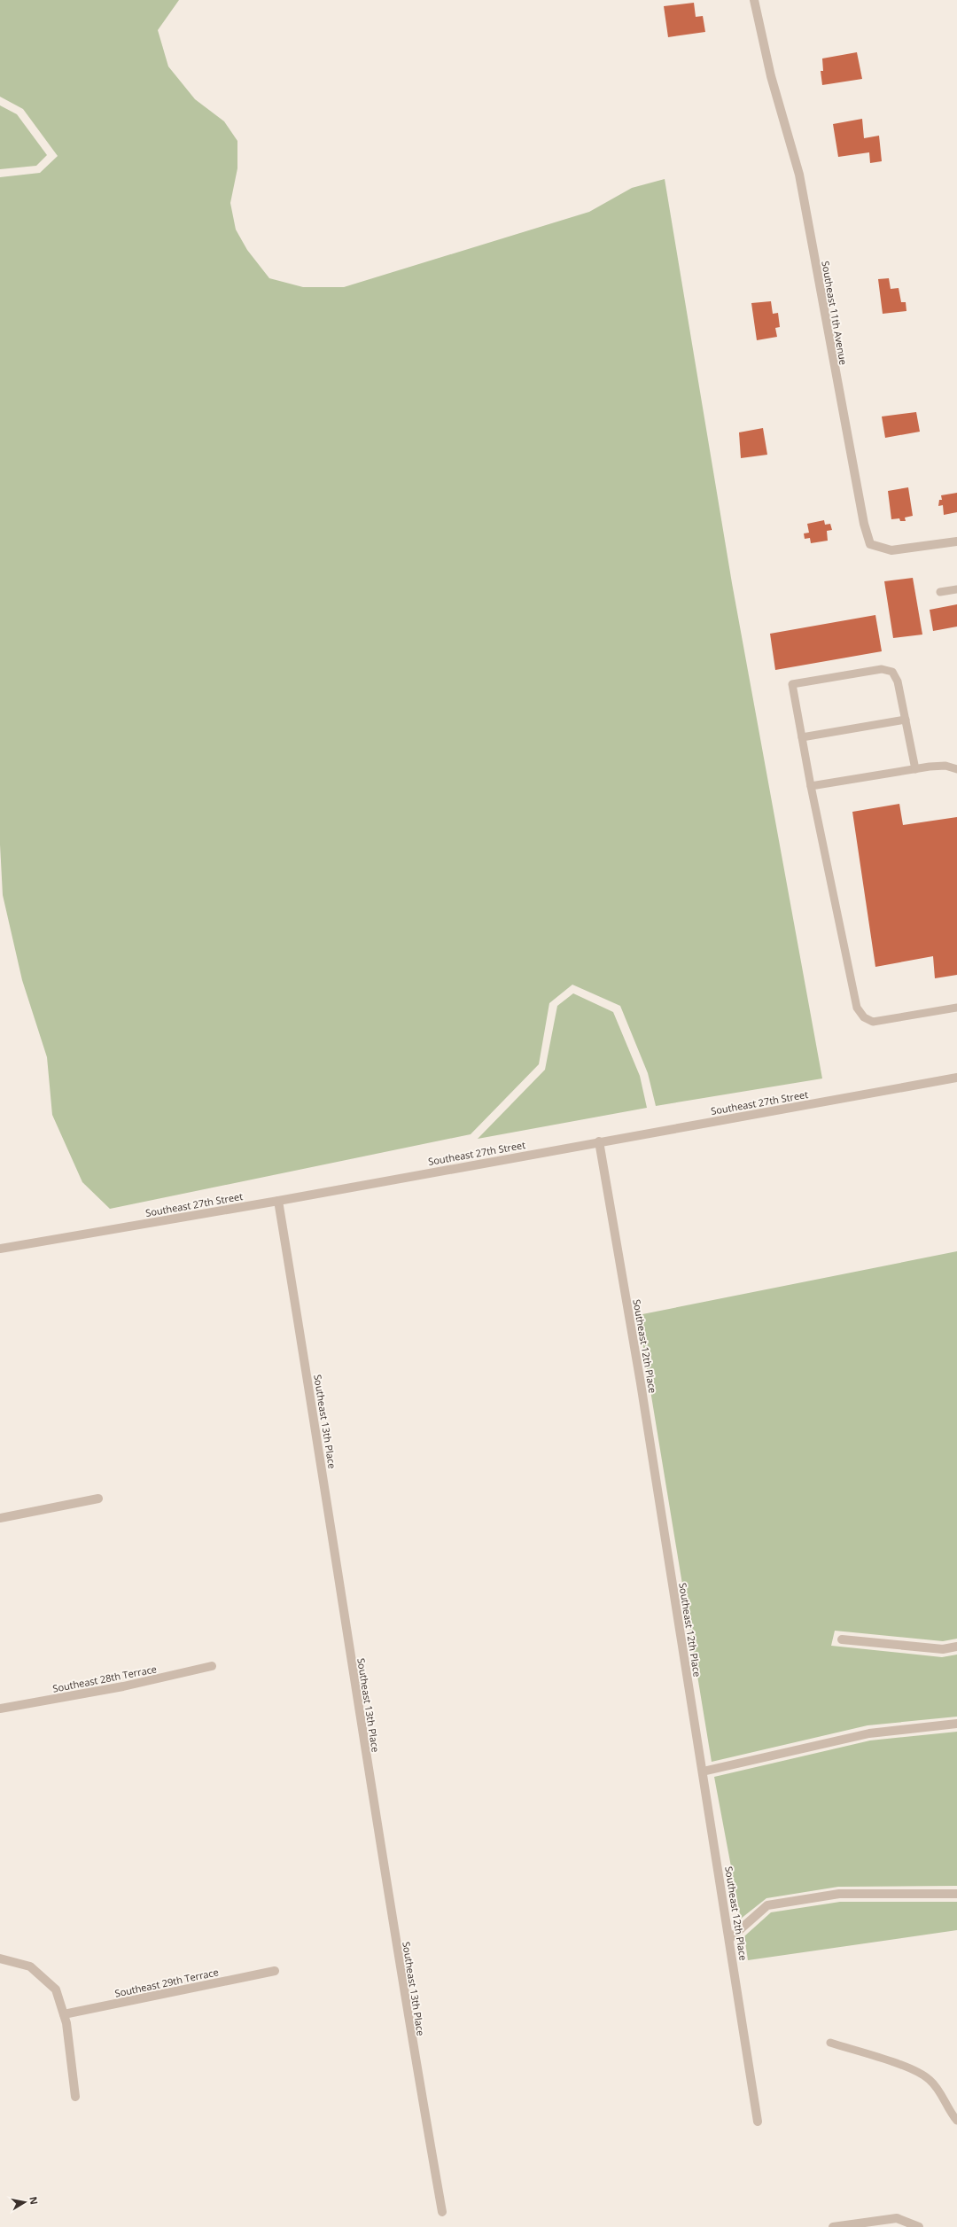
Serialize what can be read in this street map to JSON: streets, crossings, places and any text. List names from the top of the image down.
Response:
{
  "streets": {
    "street": [
      "Southeast 11th Avenue",
      "Southeast 27th Street",
      "Southeast 12th Place",
      "Southeast 13th Place",
      "Southeast 28th Terrace",
      "Southeast 29th Terrace"
    ]
  },
  "crossings": [
    ["Southeast 27th Street", "Southeast 12th Place"],
    ["Southeast 27th Street", "Southeast 13th Place"]
  ],
  "north": "right"
}
